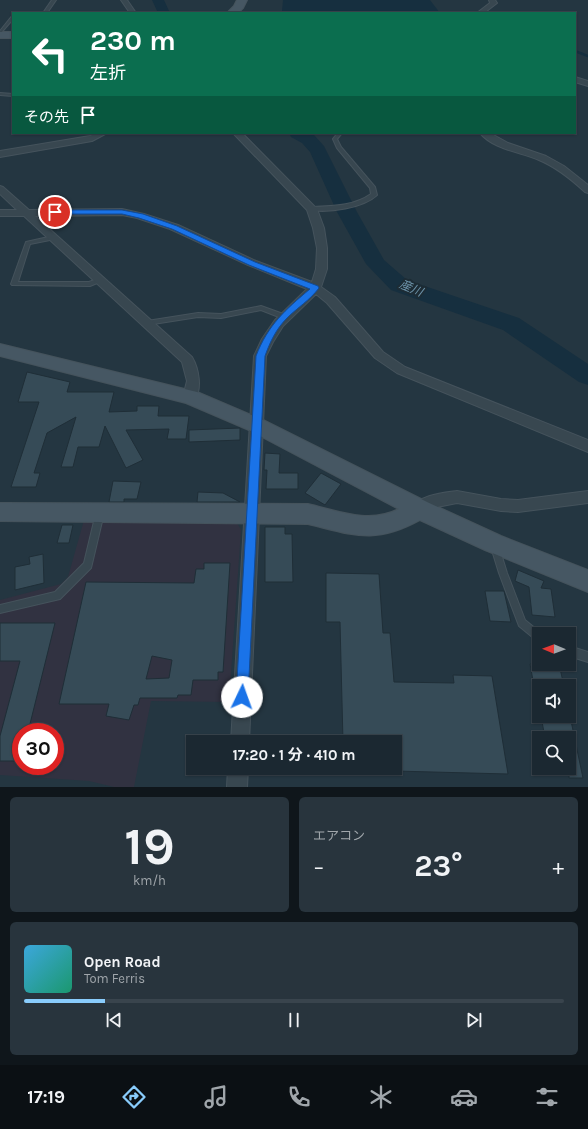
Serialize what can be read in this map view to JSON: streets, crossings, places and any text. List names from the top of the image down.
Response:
{
  "water": ["産川"],
  "north": "left",
  "page": {
    "turn": ["230 m", "左折"],
    "then": "その先",
    "limit": "30",
    "trip": "17:20 · 1 分 · 410 m",
    "tile": [
      ["19", "km/h"],
      "エアコン"
    ],
    "heat": ["−", "23°", "+"],
    "song": ["Open Road", "Tom Ferris"],
    "tabs": "17:19"
  }
}
